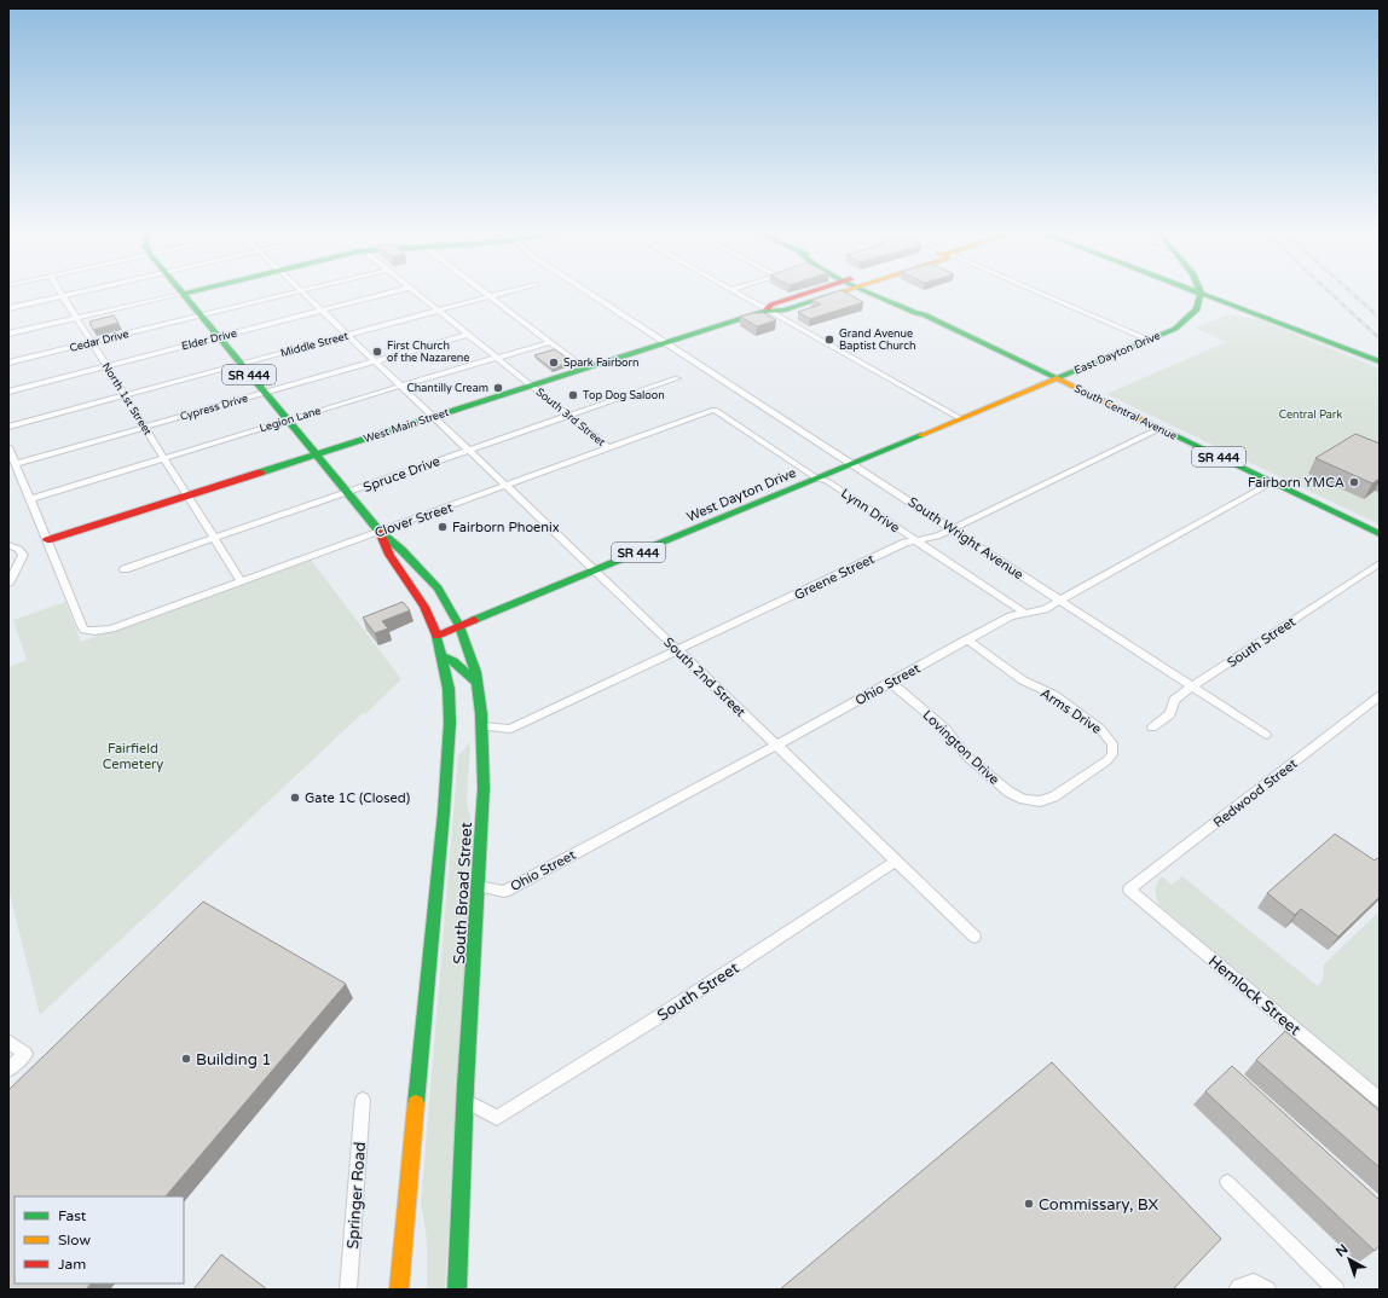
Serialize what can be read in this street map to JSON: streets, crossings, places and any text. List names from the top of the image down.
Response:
{
  "streets": {
    "main road": [
      "East Dayton Drive",
      "SR 444",
      "South Central Avenue",
      "West Main Street",
      "West Dayton Drive",
      "South Broad Street"
    ],
    "street": [
      "Elder Drive",
      "Cedar Drive",
      "Middle Street",
      "North 1st Street",
      "Cypress Drive",
      "South 3rd Street",
      "Legion Lane",
      "Spruce Drive",
      "Lynn Drive",
      "Clover Street",
      "South Wright Avenue",
      "Greene Street",
      "South Street",
      "South 2nd Street",
      "Ohio Street",
      "Arms Drive",
      "Lovington Drive",
      "Redwood Street",
      "Hemlock Street",
      "Springer Road"
    ]
  },
  "crossings": [
    ["Elder Drive", "SR 444"],
    ["Elder Drive", "North 1st Street"],
    ["Elder Drive", "South 2nd Street"],
    ["Cedar Drive", "SR 444"],
    ["Cedar Drive", "North 1st Street"],
    ["Middle Street", "SR 444"],
    ["Middle Street", "North 1st Street"],
    ["Middle Street", "South 3rd Street"],
    ["Middle Street", "South 2nd Street"],
    ["East Dayton Drive", "South Central Avenue"],
    ["East Dayton Drive", "West Dayton Drive"],
    ["SR 444", "Cypress Drive"],
    ["SR 444", "Legion Lane"],
    ["SR 444", "West Main Street"],
    ["SR 444", "South Broad Street"],
    ["North 1st Street", "Cypress Drive"],
    ["North 1st Street", "Legion Lane"],
    ["North 1st Street", "West Main Street"],
    ["North 1st Street", "Spruce Drive"],
    ["North 1st Street", "Clover Street"],
    ["Cypress Drive", "South 3rd Street"],
    ["Cypress Drive", "Clover Street"],
    ["Cypress Drive", "South 2nd Street"],
    ["South Central Avenue", "West Dayton Drive"],
    ["South Central Avenue", "Greene Street"],
    ["South Central Avenue", "Ohio Street"],
    ["South 3rd Street", "Legion Lane"],
    ["South 3rd Street", "West Main Street"],
    ["South 3rd Street", "Spruce Drive"],
    ["South 3rd Street", "Clover Street"],
    ["Legion Lane", "Clover Street"],
    ["Legion Lane", "South 2nd Street"],
    ["West Main Street", "Clover Street"],
    ["West Main Street", "South Wright Avenue"],
    ["West Main Street", "South 2nd Street"],
    ["West Main Street", "South Broad Street"],
    ["Spruce Drive", "South 2nd Street"],
    ["Spruce Drive", "South Broad Street"],
    ["West Dayton Drive", "Lynn Drive"],
    ["West Dayton Drive", "South Wright Avenue"],
    ["West Dayton Drive", "South 2nd Street"],
    ["West Dayton Drive", "South Broad Street"],
    ["Lynn Drive", "Clover Street"],
    ["Lynn Drive", "Greene Street"],
    ["Lynn Drive", "Ohio Street"],
    ["Clover Street", "South 2nd Street"],
    ["Clover Street", "South Broad Street"],
    ["South Wright Avenue", "Greene Street"],
    ["South Wright Avenue", "South Street"],
    ["South Wright Avenue", "Ohio Street"],
    ["Greene Street", "South 2nd Street"],
    ["Greene Street", "South Broad Street"],
    ["South Street", "South 2nd Street"],
    ["South Street", "South Broad Street"],
    ["South 2nd Street", "Ohio Street"],
    ["Ohio Street", "Arms Drive"],
    ["Ohio Street", "Lovington Drive"],
    ["Ohio Street", "South Broad Street"],
    ["Arms Drive", "Lovington Drive"],
    ["Redwood Street", "Hemlock Street"]
  ],
  "parks": ["Central Park", "Fairfield Cemetery"],
  "places": [
    "Grand Avenue Baptist Church",
    "First Church of the Nazarene",
    "Spark Fairborn",
    "Chantilly Cream",
    "Top Dog Saloon",
    "Fairborn YMCA",
    "Fairborn Phoenix",
    "Gate 1C (Closed)",
    "Building 1",
    "Commissary, BX"
  ],
  "legend": ["Fast", "Slow", "Jam"],
  "north": "top left"
}
